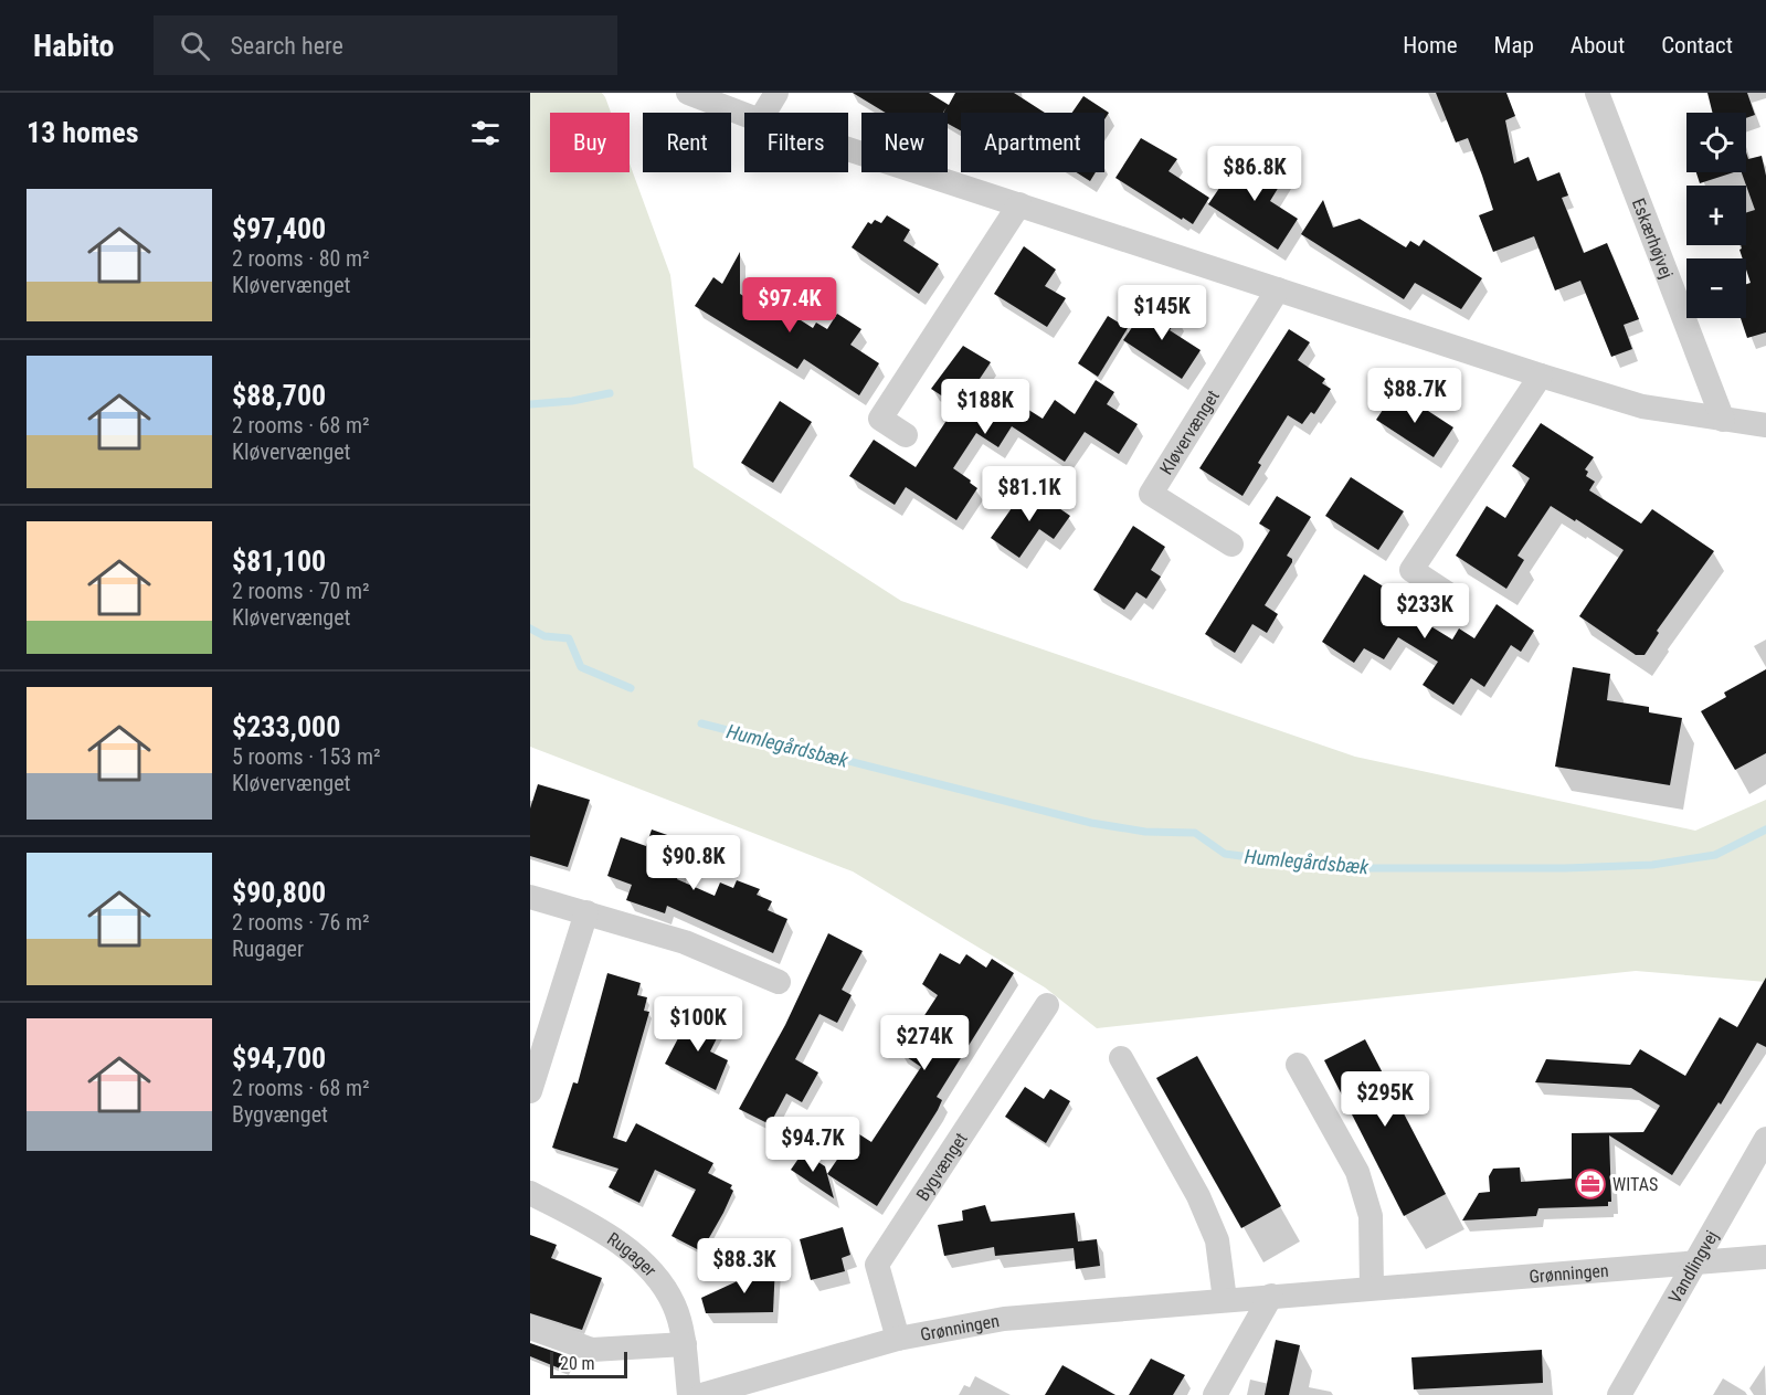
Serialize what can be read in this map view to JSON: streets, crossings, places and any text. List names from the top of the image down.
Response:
{
  "streets": {
    "street": [
      "Eskærhøjvej",
      "Kløvervænget",
      "Bygvænget",
      "Rugager",
      "Vandlingvej",
      "Grønningen"
    ]
  },
  "crossings": [
    ["Bygvænget", "Grønningen"],
    ["Vandlingvej", "Grønningen"]
  ],
  "water": ["Humlegårdsbæk"],
  "places": {
    "office": ["WITAS"]
  },
  "scale_bar": "20 m",
  "page": {
    "header": "Habito",
    "search": "Search here",
    "nav": [
      "Home",
      "Map",
      "About",
      "Contact"
    ],
    "heading": "13 homes",
    "map_buttons": ["+", "−"],
    "chip": [
      "Buy",
      "Rent",
      "Filters",
      "New",
      "Apartment"
    ],
    "price": [
      "$86.8K",
      "$97.4K",
      "$145K",
      "$88.7K",
      "$188K",
      "$81.1K",
      "$233K",
      "$90.8K",
      "$100K",
      "$274K",
      "$295K",
      "$94.7K",
      "$88.3K"
    ],
    "list": [
      {
        "name": "$97,400",
        "note": "2 rooms · 80 m² · Kløvervænget"
      },
      {
        "name": "$88,700",
        "note": "2 rooms · 68 m² · Kløvervænget"
      },
      {
        "name": "$81,100",
        "note": "2 rooms · 70 m² · Kløvervænget"
      },
      {
        "name": "$233,000",
        "note": "5 rooms · 153 m² · Kløvervænget"
      },
      {
        "name": "$90,800",
        "note": "2 rooms · 76 m² · Rugager"
      },
      {
        "name": "$94,700",
        "note": "2 rooms · 68 m² · Bygvænget"
      }
    ],
    "scale": "20 m"
  }
}
